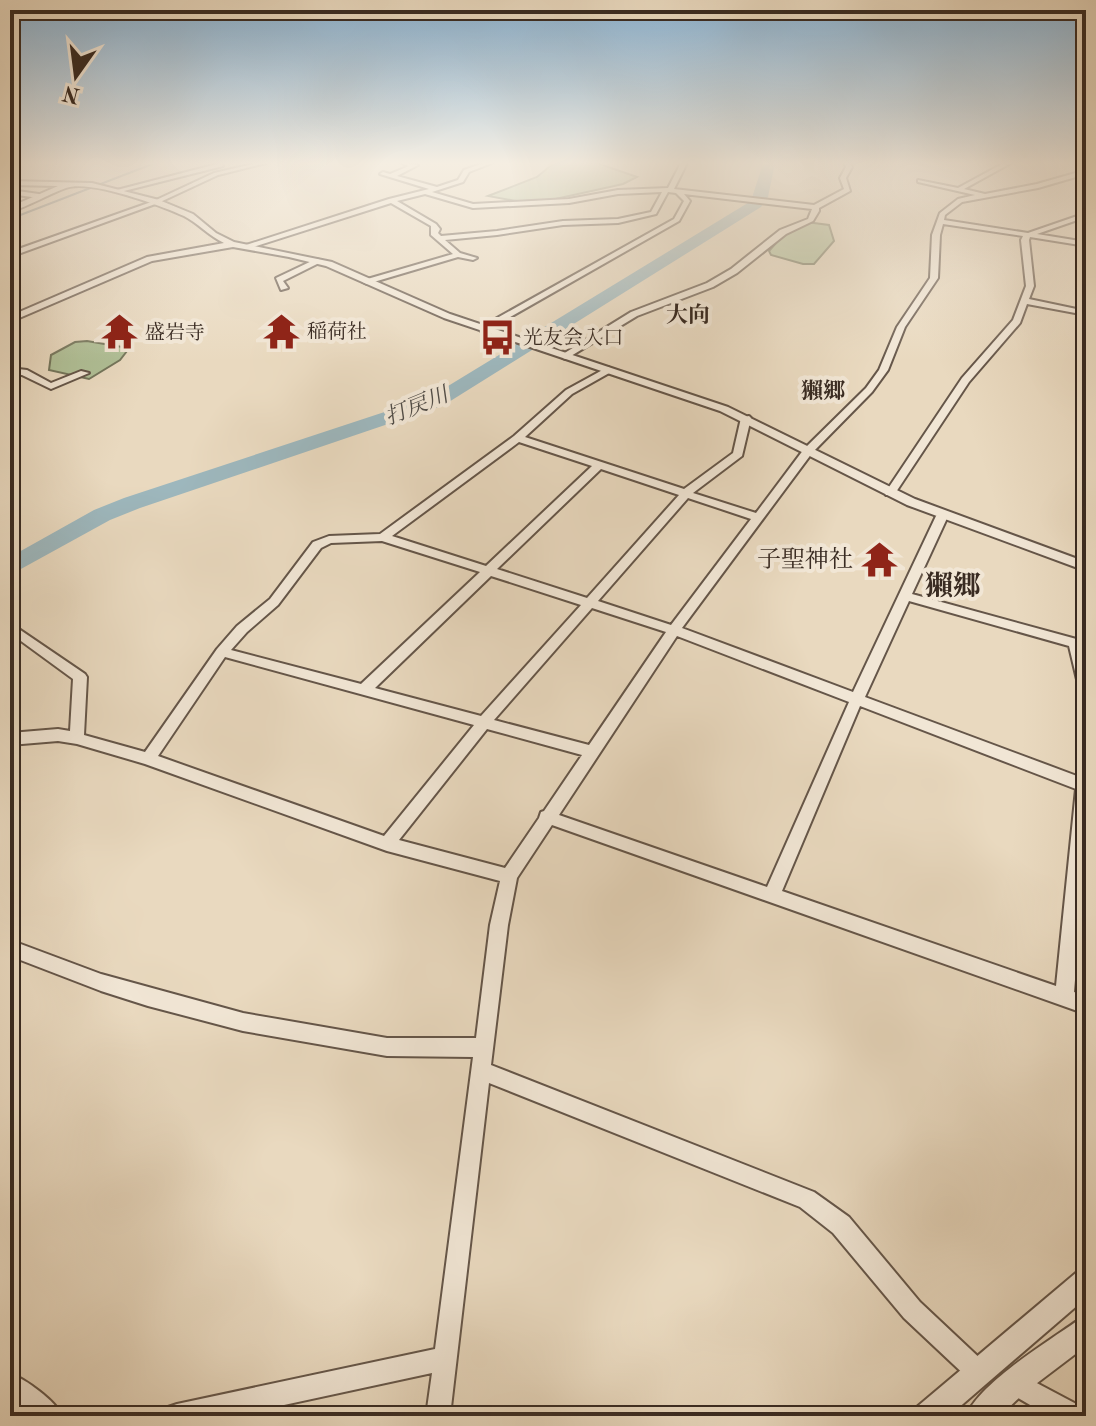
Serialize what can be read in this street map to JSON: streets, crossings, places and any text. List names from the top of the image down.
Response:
{
  "districts": ["大向", "獺郷", "獺郷"],
  "water": ["打戻川"],
  "places": {
    "temple": ["稲荷社", "盛岩寺", "子聖神社"],
    "bus stop": ["光友会入口"]
  },
  "north": "bottom"
}
